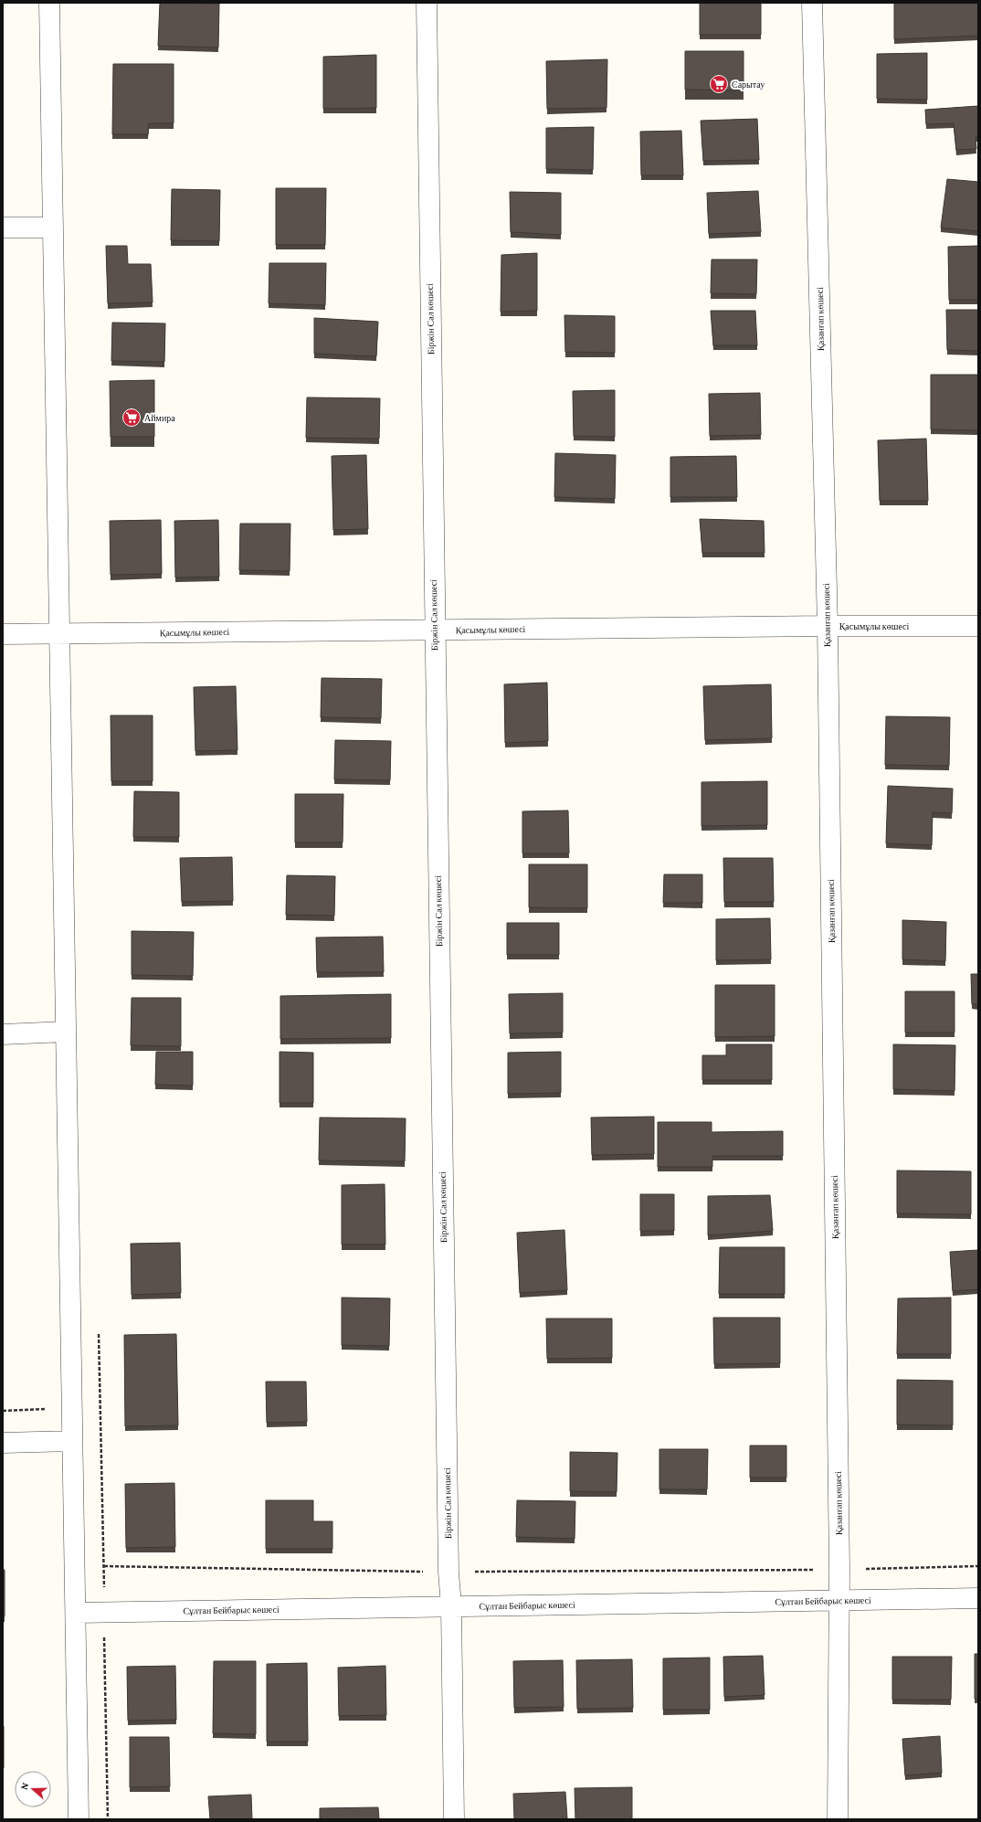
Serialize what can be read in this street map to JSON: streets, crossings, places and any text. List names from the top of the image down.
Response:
{
  "streets": {
    "street": [
      "Біржін Сал көшесі",
      "Қазанғап көшесі",
      "Қасымұлы көшесі",
      "Сұлтан Бейбарыс көшесі"
    ]
  },
  "crossings": [
    ["Біржін Сал көшесі", "Қасымұлы көшесі"],
    ["Біржін Сал көшесі", "Сұлтан Бейбарыс көшесі"],
    ["Қазанғап көшесі", "Қасымұлы көшесі"],
    ["Қазанғап көшесі", "Сұлтан Бейбарыс көшесі"]
  ],
  "places": {
    "supermarket": ["Сарытау", "Аймира"]
  },
  "north": "left"
}
